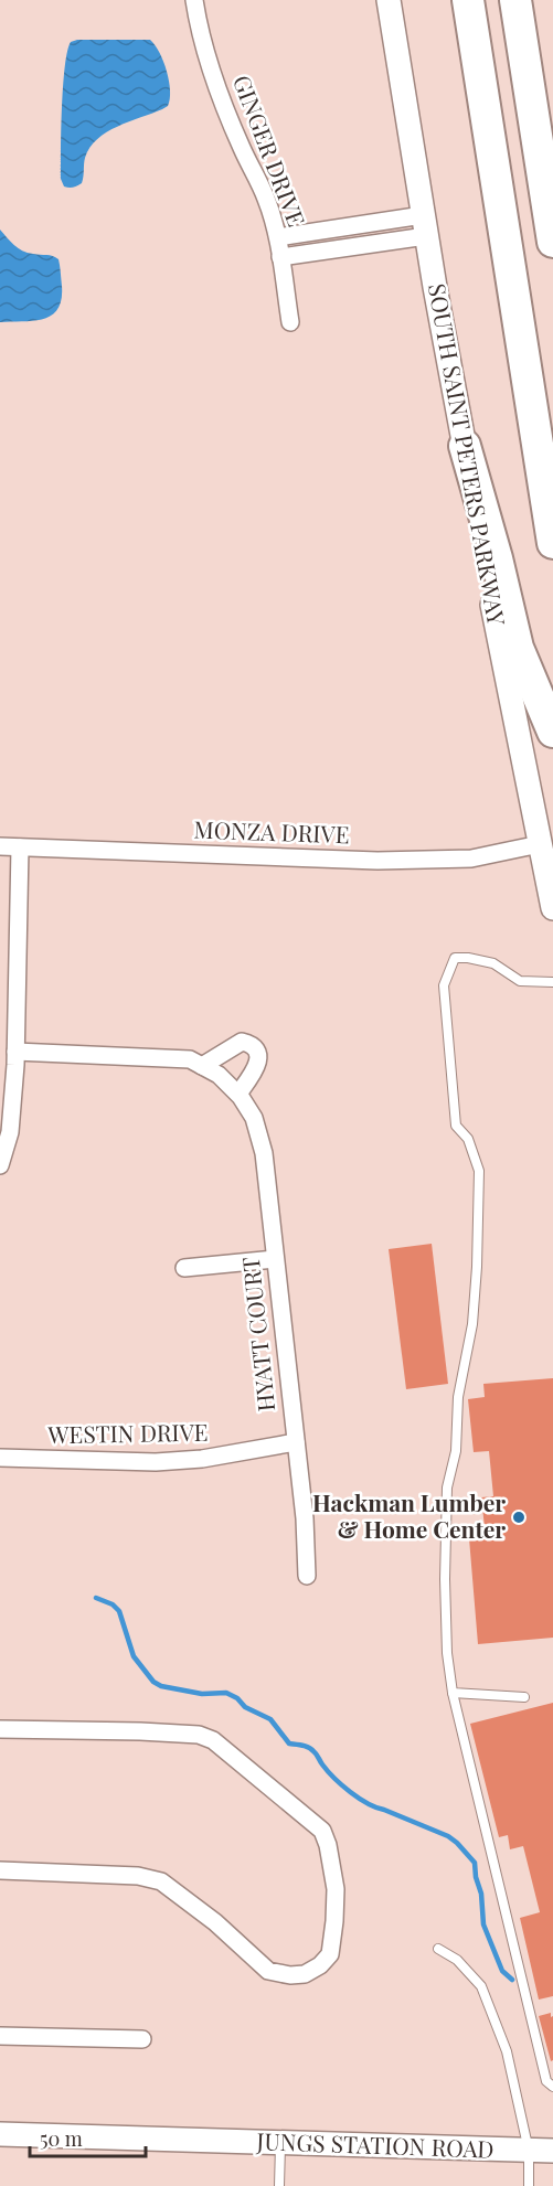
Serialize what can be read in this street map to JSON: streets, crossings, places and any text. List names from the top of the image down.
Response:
{
  "streets": {
    "main road": ["SOUTH SAINT PETERS PARKWAY", "JUNGS STATION ROAD"],
    "street": [
      "GINGER DRIVE",
      "MONZA DRIVE",
      "HYATT COURT",
      "WESTIN DRIVE"
    ]
  },
  "crossings": [
    ["SOUTH SAINT PETERS PARKWAY", "MONZA DRIVE"],
    ["HYATT COURT", "WESTIN DRIVE"]
  ],
  "places": ["Hackman Lumber & Home Center"],
  "scale_bar": "50 m"
}
